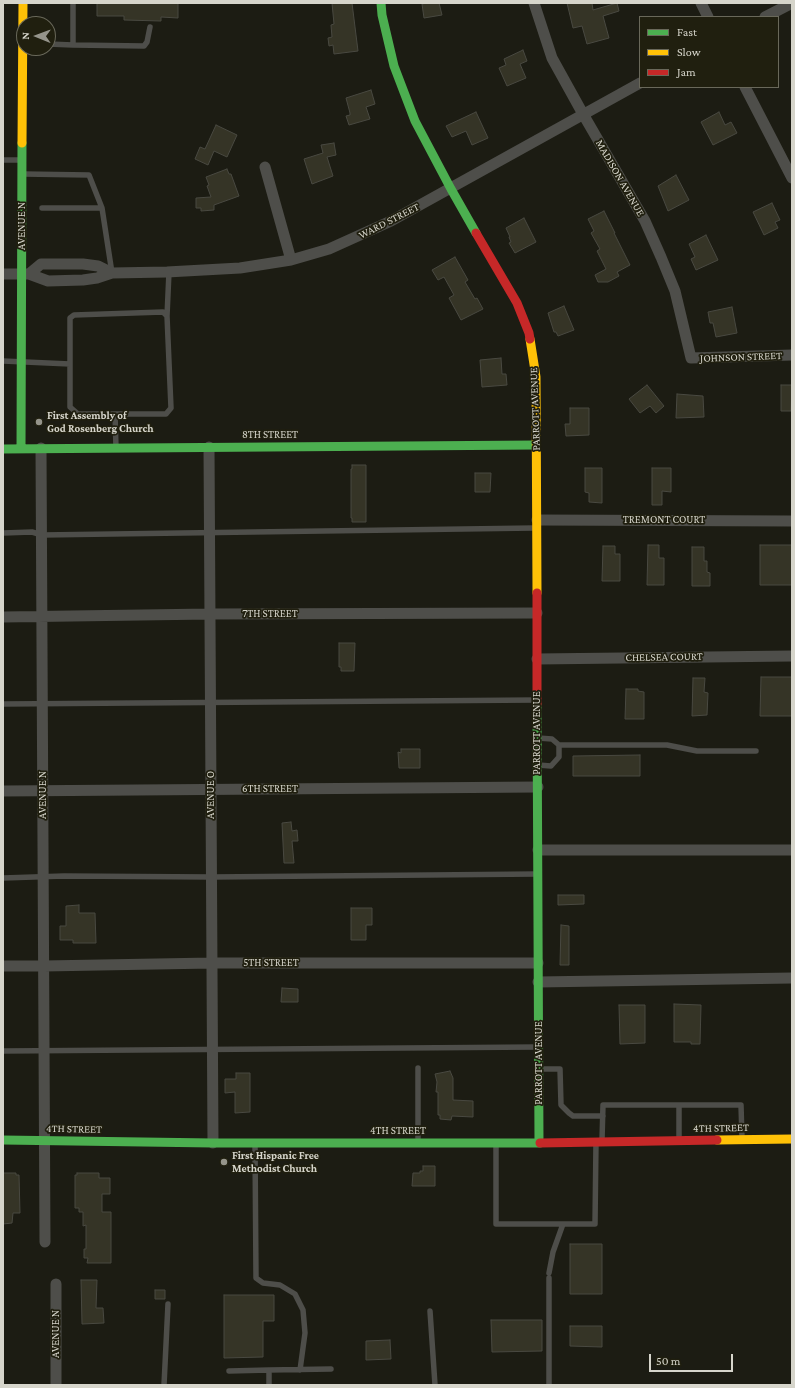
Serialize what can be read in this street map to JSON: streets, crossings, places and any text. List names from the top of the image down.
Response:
{
  "streets": {
    "street": [
      "MADISON AVENUE",
      "WARD STREET",
      "AVENUE N",
      "JOHNSON STREET",
      "PARROTT AVENUE",
      "8TH STREET",
      "TREMONT COURT",
      "7TH STREET",
      "CHELSEA COURT",
      "6TH STREET",
      "AVENUE O",
      "5TH STREET",
      "4TH STREET"
    ]
  },
  "crossings": [
    ["MADISON AVENUE", "WARD STREET"],
    ["MADISON AVENUE", "JOHNSON STREET"],
    ["WARD STREET", "AVENUE N"],
    ["WARD STREET", "PARROTT AVENUE"],
    ["AVENUE N", "8TH STREET"],
    ["AVENUE N", "7TH STREET"],
    ["AVENUE N", "6TH STREET"],
    ["AVENUE N", "5TH STREET"],
    ["AVENUE N", "4TH STREET"],
    ["PARROTT AVENUE", "8TH STREET"],
    ["PARROTT AVENUE", "TREMONT COURT"],
    ["PARROTT AVENUE", "7TH STREET"],
    ["PARROTT AVENUE", "CHELSEA COURT"],
    ["PARROTT AVENUE", "6TH STREET"],
    ["PARROTT AVENUE", "5TH STREET"],
    ["PARROTT AVENUE", "4TH STREET"],
    ["8TH STREET", "AVENUE O"],
    ["7TH STREET", "AVENUE O"],
    ["6TH STREET", "AVENUE O"],
    ["AVENUE O", "5TH STREET"],
    ["AVENUE O", "4TH STREET"]
  ],
  "places": ["First Assembly of God Rosenberg Church", "First Hispanic Free Methodist Church"],
  "legend": ["Fast", "Slow", "Jam"],
  "scale_bar": "50 m",
  "north": "left"
}
